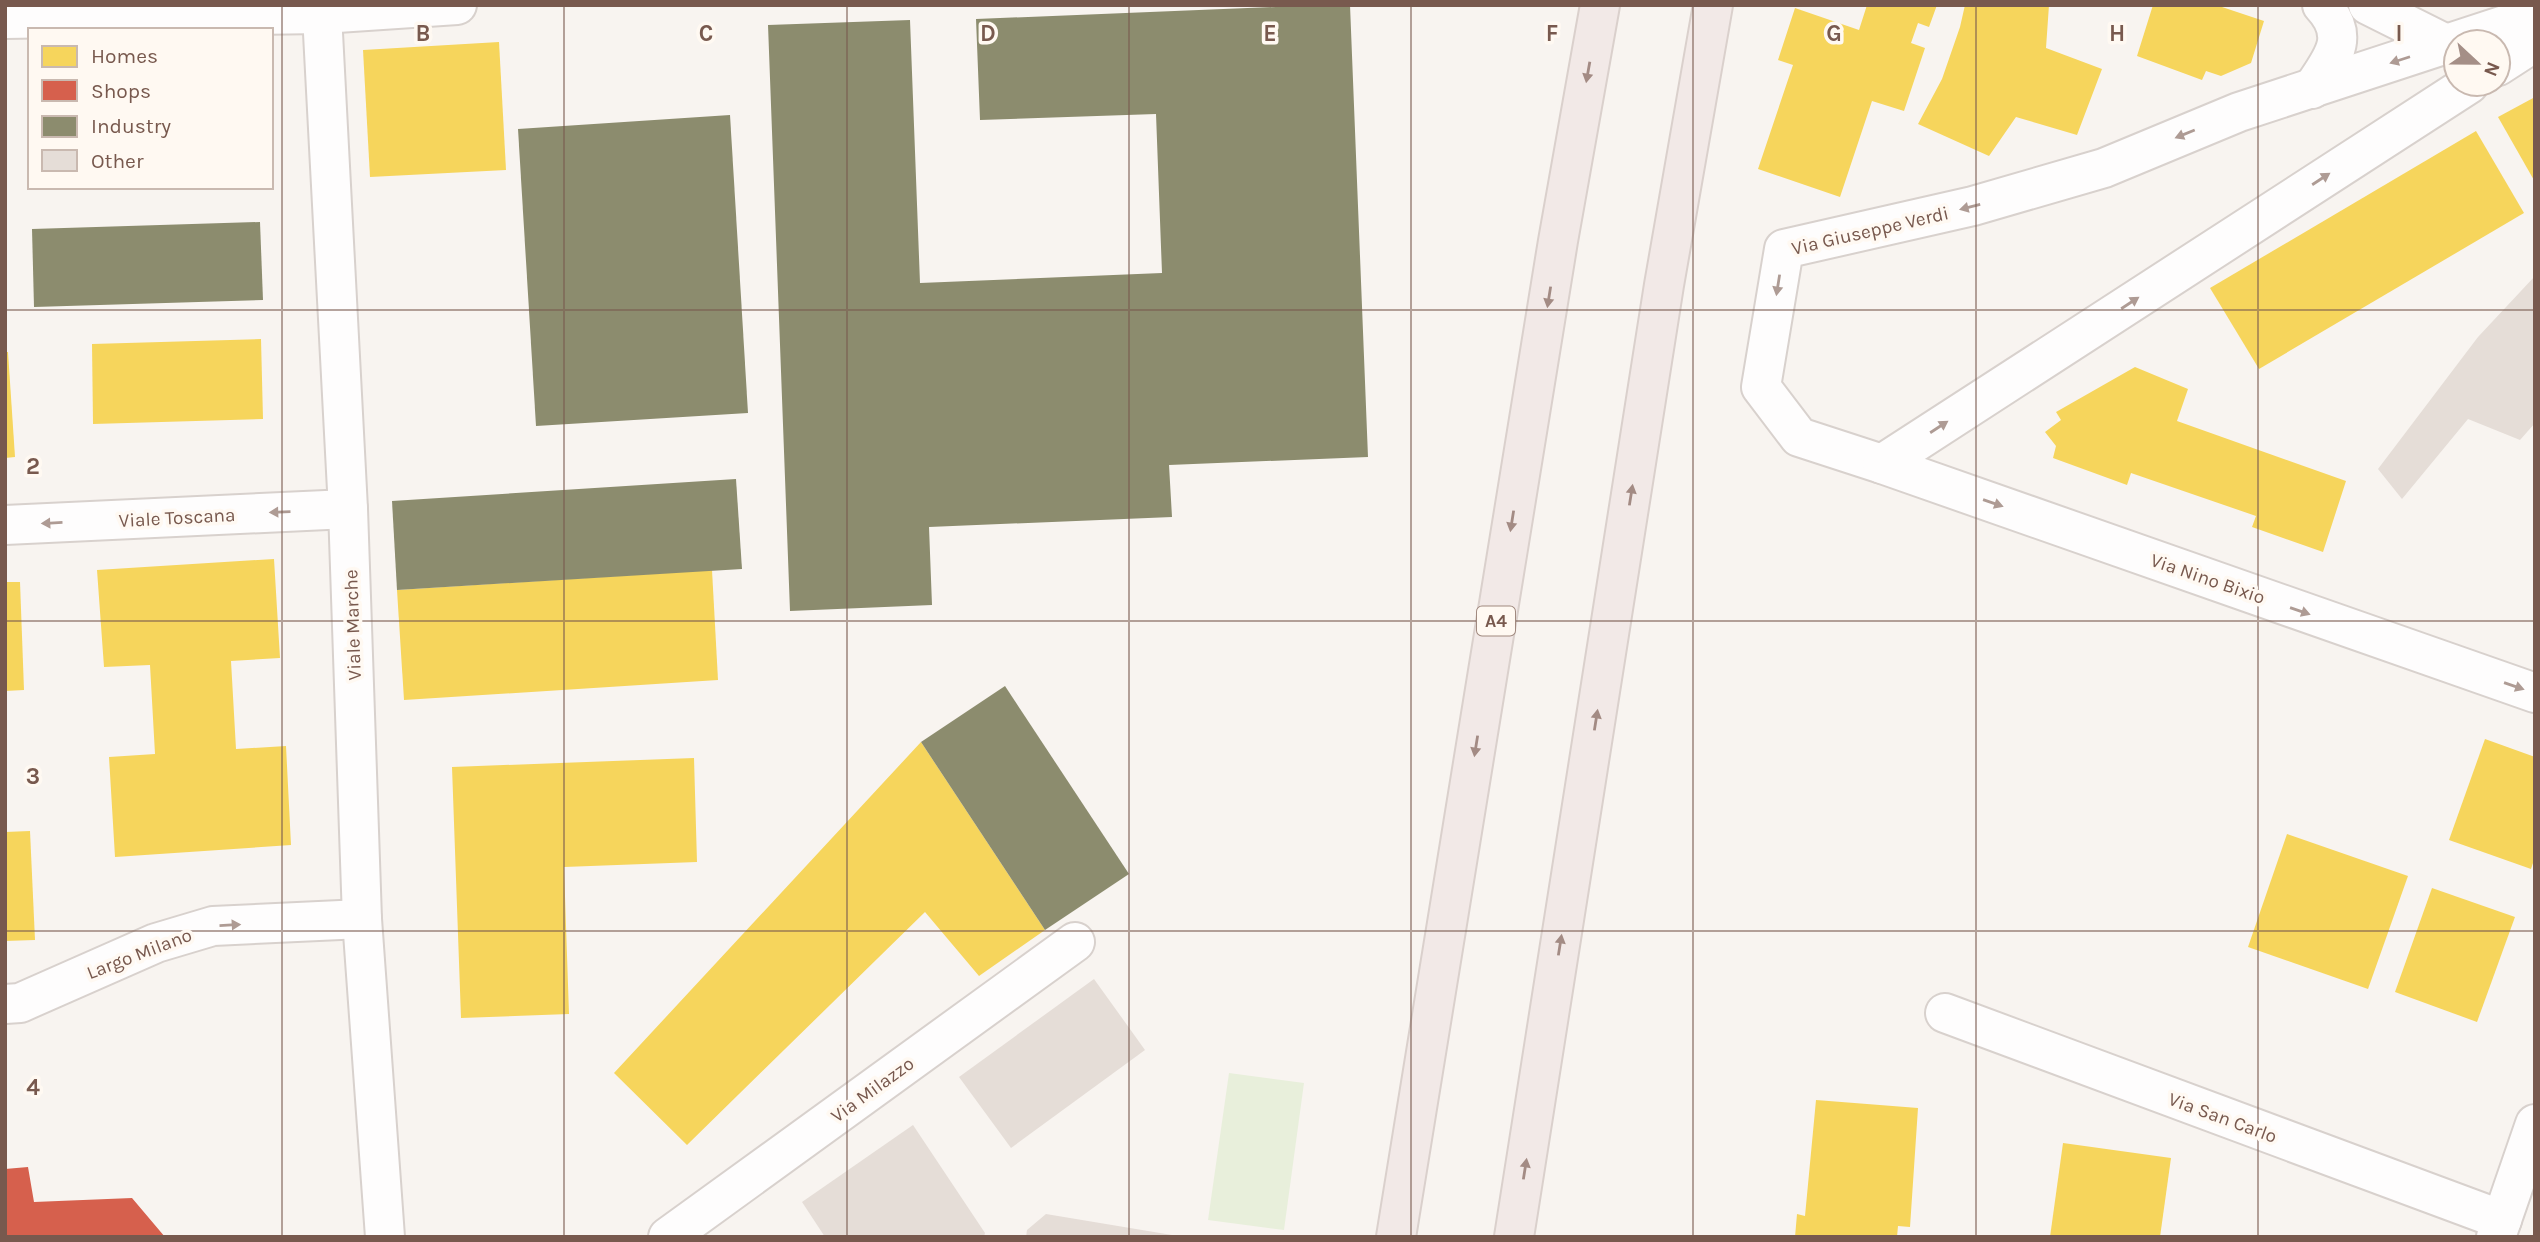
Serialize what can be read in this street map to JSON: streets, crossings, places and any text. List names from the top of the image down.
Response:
{
  "streets": {
    "highway": ["A4"],
    "street": [
      "Via Giuseppe Verdi",
      "Viale Toscana",
      "Via Nino Bixio",
      "Viale Marche",
      "Largo Milano",
      "Via Milazzo",
      "Via San Carlo"
    ]
  },
  "crossings": [
    ["Via Giuseppe Verdi", "Via Nino Bixio"],
    ["Viale Toscana", "Viale Marche"],
    ["Viale Marche", "Largo Milano"]
  ],
  "one_way": ["Viale Toscana", "Via Nino Bixio", "Largo Milano"],
  "legend": [
    "Homes",
    "Shops",
    "Industry",
    "Other"
  ],
  "north": "right",
  "grid": {
    "columns": [
      "B",
      "C",
      "D",
      "E",
      "F",
      "G",
      "H",
      "I"
    ],
    "rows": ["2", "3", "4"]
  }
}
